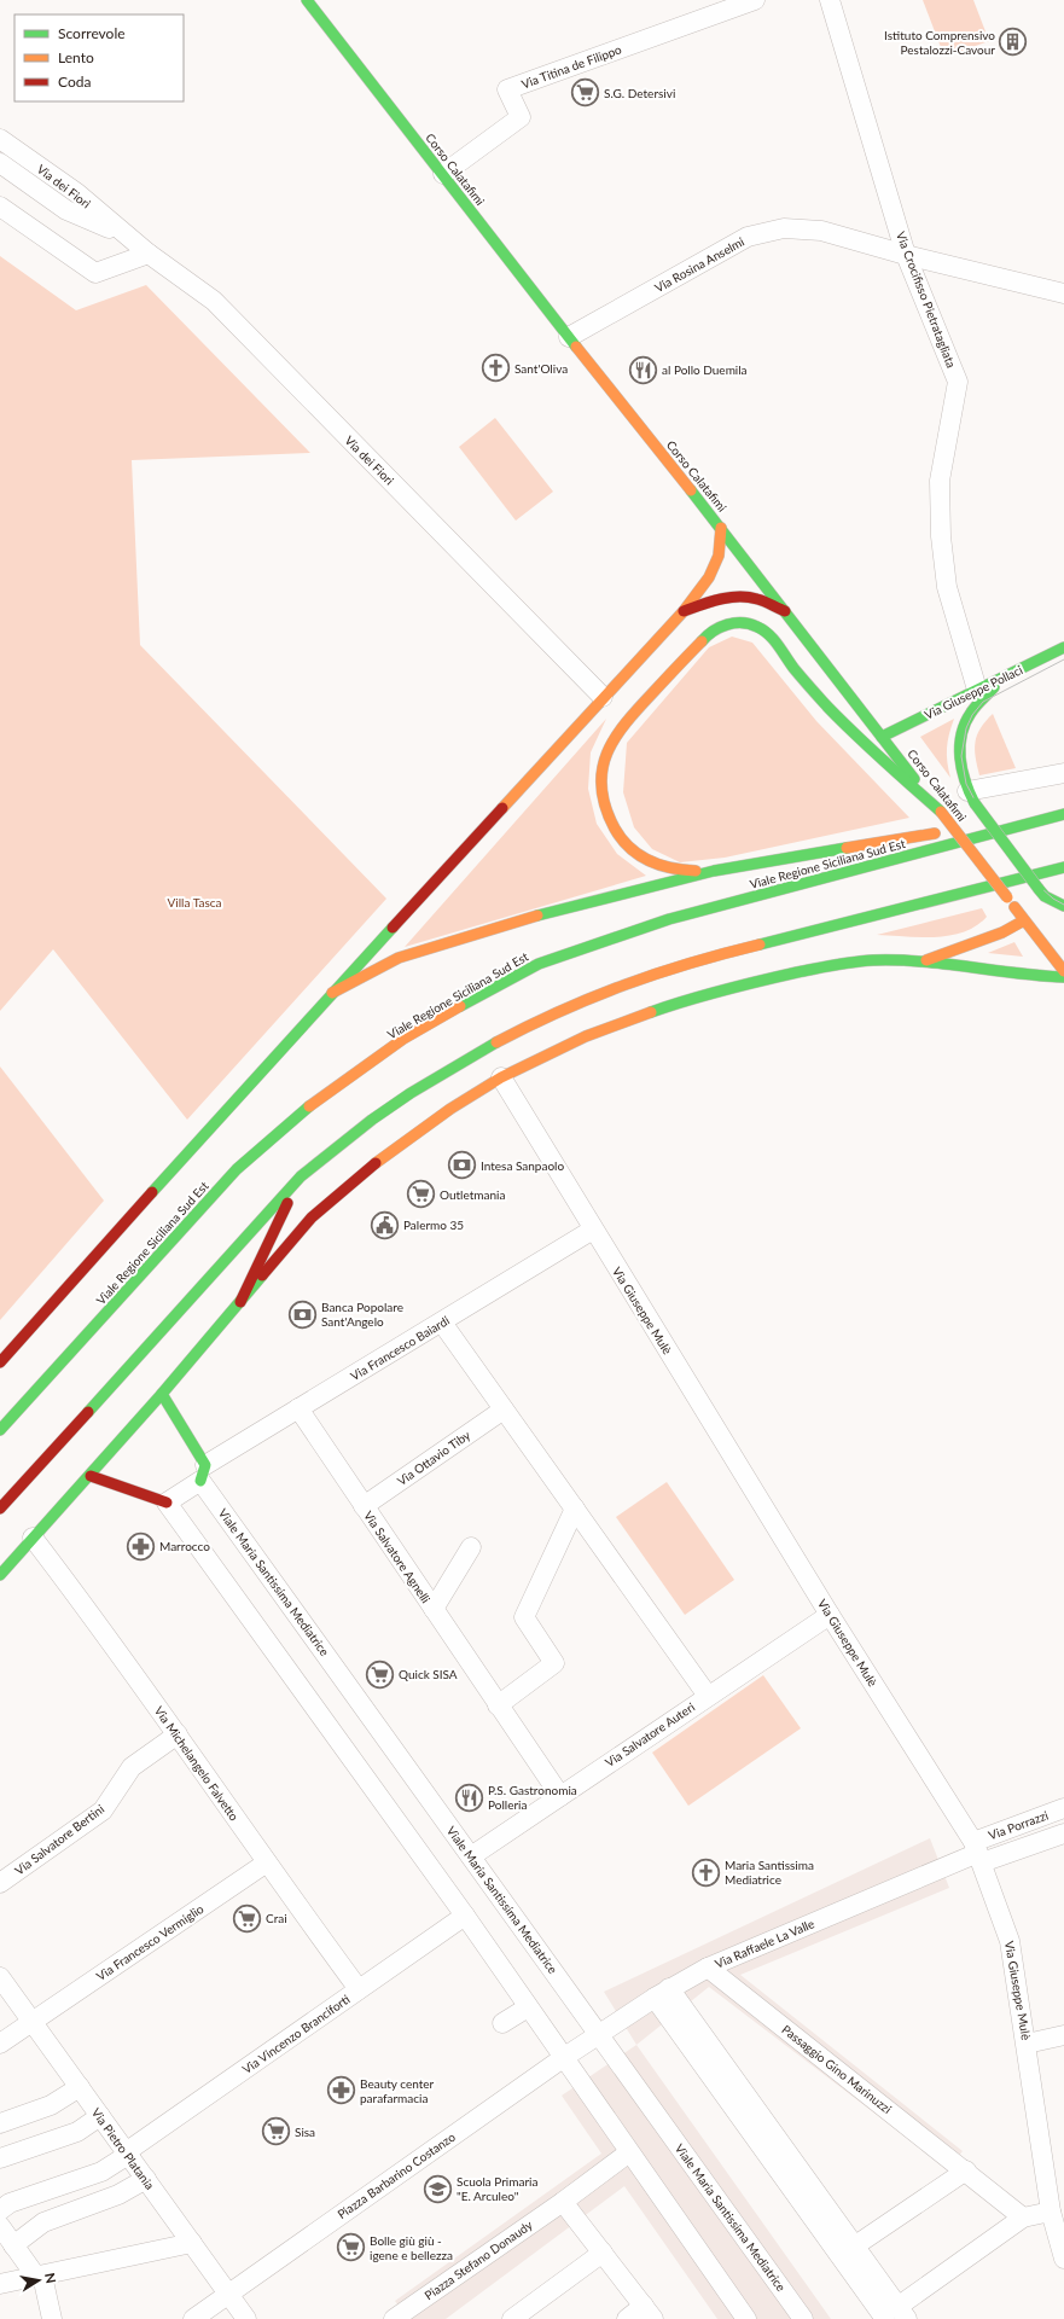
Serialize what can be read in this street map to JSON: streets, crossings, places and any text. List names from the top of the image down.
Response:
{
  "streets": {
    "main road": [
      "Corso Calatafimi",
      "Via Giuseppe Pollaci",
      "Viale Regione Siciliana Sud Est",
      "Viale Maria Santissima Mediatrice"
    ],
    "street": [
      "Via Titina de Filippo",
      "Via dei Fiori",
      "Via Rosina Anselmi",
      "Via Crocifisso Pietratagliata",
      "Via Giuseppe Mulè",
      "Via Francesco Baiardi",
      "Via Ottavio Tiby",
      "Via Salvatore Agnelli",
      "Via Salvatore Auteri",
      "Via Michelangelo Falvetto",
      "Via Porrazzi",
      "Via Salvatore Bertini",
      "Via Francesco Vermiglio",
      "Via Raffaele La Valle",
      "Via Vincenzo Branciforti",
      "Passaggio Gino Marinuzzi",
      "Via Pietro Platania",
      "Piazza Barbarino Costanzo",
      "Piazza Stefano Donaudy"
    ]
  },
  "crossings": [
    ["Via Titina de Filippo", "Corso Calatafimi"],
    ["Corso Calatafimi", "Via Rosina Anselmi"],
    ["Corso Calatafimi", "Via Giuseppe Pollaci"],
    ["Via Rosina Anselmi", "Via Crocifisso Pietratagliata"],
    ["Via Crocifisso Pietratagliata", "Via Giuseppe Pollaci"],
    ["Via Giuseppe Mulè", "Via Francesco Baiardi"],
    ["Via Giuseppe Mulè", "Via Salvatore Auteri"],
    ["Via Giuseppe Mulè", "Via Porrazzi"],
    ["Via Giuseppe Mulè", "Via Raffaele La Valle"],
    ["Via Francesco Baiardi", "Via Salvatore Agnelli"],
    ["Via Francesco Baiardi", "Viale Maria Santissima Mediatrice"],
    ["Via Ottavio Tiby", "Via Salvatore Agnelli"],
    ["Via Salvatore Agnelli", "Via Salvatore Auteri"],
    ["Viale Maria Santissima Mediatrice", "Via Salvatore Auteri"],
    ["Viale Maria Santissima Mediatrice", "Via Raffaele La Valle"],
    ["Via Michelangelo Falvetto", "Via Salvatore Bertini"],
    ["Via Michelangelo Falvetto", "Via Francesco Vermiglio"],
    ["Via Michelangelo Falvetto", "Via Vincenzo Branciforti"],
    ["Via Porrazzi", "Via Raffaele La Valle"],
    ["Via Francesco Vermiglio", "Via Pietro Platania"],
    ["Via Raffaele La Valle", "Passaggio Gino Marinuzzi"],
    ["Via Raffaele La Valle", "Piazza Barbarino Costanzo"],
    ["Via Vincenzo Branciforti", "Via Pietro Platania"],
    ["Via Pietro Platania", "Piazza Barbarino Costanzo"]
  ],
  "parks": ["Villa Tasca"],
  "places": {
    "building": ["Istituto Comprensivo Pestalozzi-Cavour"],
    "supermarket": [
      "S.G. Detersivi",
      "Outletmania",
      "Quick SISA",
      "Crai",
      "Sisa",
      "Bolle giù giù - igene e bellezza"
    ],
    "church": ["Sant'Oliva", "Maria Santissima Mediatrice"],
    "restaurant": ["al Pollo Duemila", "P.S. Gastronomia Polleria"],
    "bank": ["Intesa Sanpaolo", "Banca Popolare Sant'Angelo"],
    "public building": ["Palermo 35"],
    "pharmacy": ["Marrocco", "Beauty center parafarmacia"],
    "school or university": ["Scuola Primaria \"E. Arculeo\""]
  },
  "legend": ["Scorrevole", "Lento", "Coda"],
  "north": "right"
}
